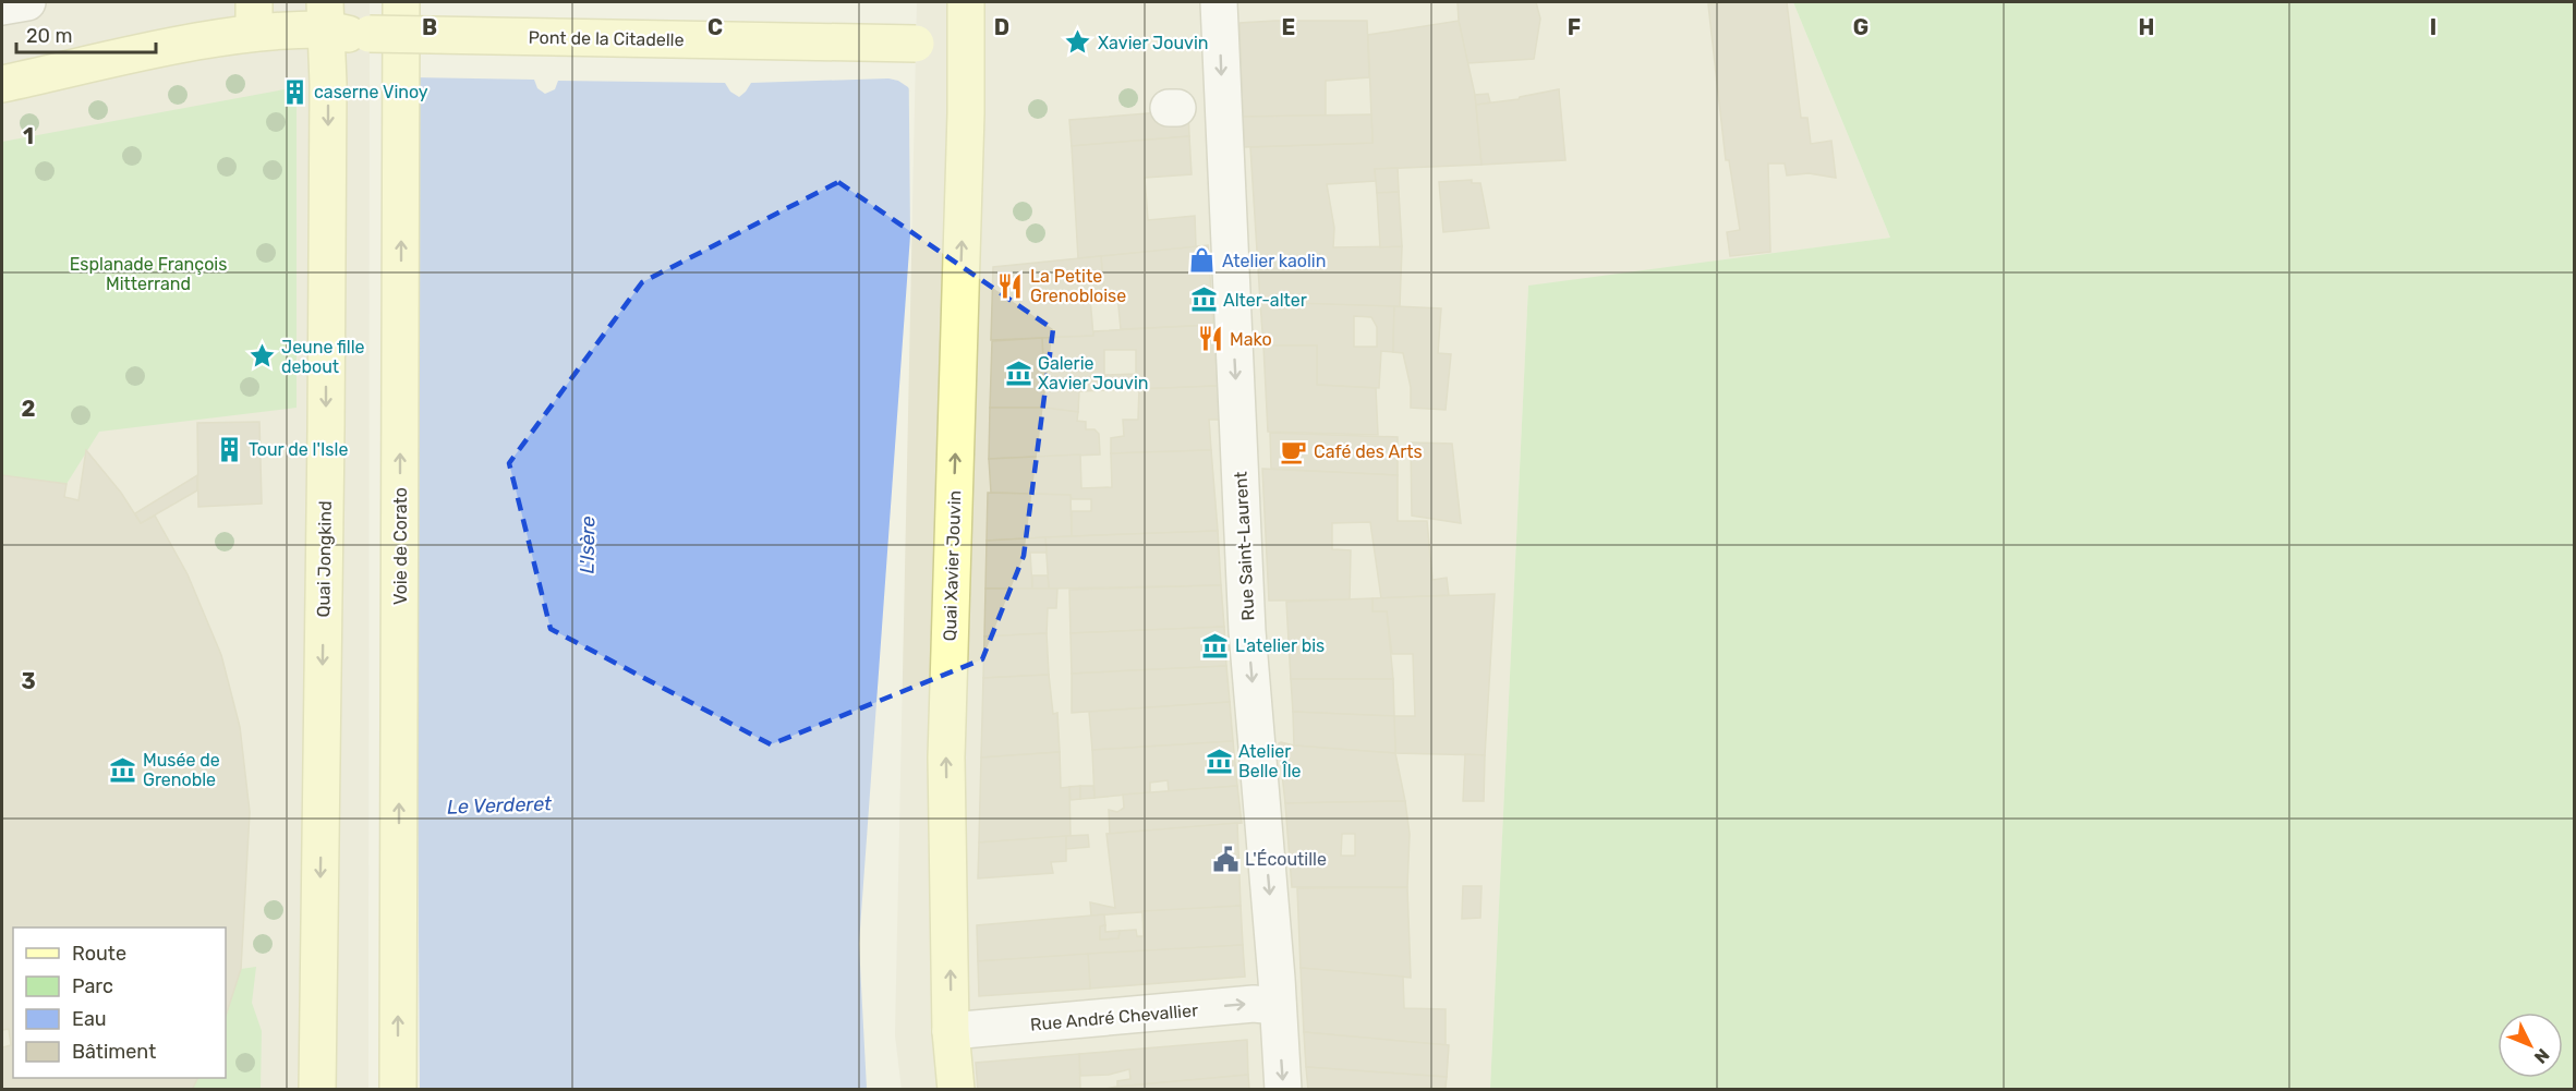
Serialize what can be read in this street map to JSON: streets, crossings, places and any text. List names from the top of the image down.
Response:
{
  "streets": {
    "main road": [
      "Pont de la Citadelle",
      "Voie de Corato",
      "Quai Jongkind",
      "Quai Xavier Jouvin"
    ],
    "street": ["Rue Saint-Laurent", "Rue André Chevallier"]
  },
  "crossings": [
    ["Pont de la Citadelle", "Quai Jongkind"],
    ["Pont de la Citadelle", "Quai Xavier Jouvin"],
    ["Rue Saint-Laurent", "Rue André Chevallier"],
    ["Quai Xavier Jouvin", "Rue André Chevallier"]
  ],
  "one_way": [
    "Voie de Corato",
    "Rue Saint-Laurent",
    "Quai Jongkind",
    "Quai Xavier Jouvin",
    "Rue André Chevallier"
  ],
  "water": ["L'Isère", "Le Verderet"],
  "parks": ["Esplanade François Mitterrand"],
  "places": {
    "place": ["Xavier Jouvin", "Jeune fille debout"],
    "building": ["caserne Vinoy", "Tour de l'Isle"],
    "shop": ["Atelier kaolin"],
    "restaurant": ["La Petite Grenobloise", "Mako"],
    "museum": [
      "Alter-alter",
      "Galerie Xavier Jouvin",
      "L'atelier bis",
      "Atelier Belle Île",
      "Musée de Grenoble"
    ],
    "cafe": ["Café des Arts"],
    "public building": ["L'Écoutille"]
  },
  "legend": [
    "Route",
    "Parc",
    "Eau",
    "Bâtiment"
  ],
  "scale_bar": "20 m",
  "north": "bottom right",
  "grid": {
    "columns": [
      "B",
      "C",
      "D",
      "E",
      "F",
      "G",
      "H",
      "I"
    ],
    "rows": ["1", "2", "3"]
  }
}
